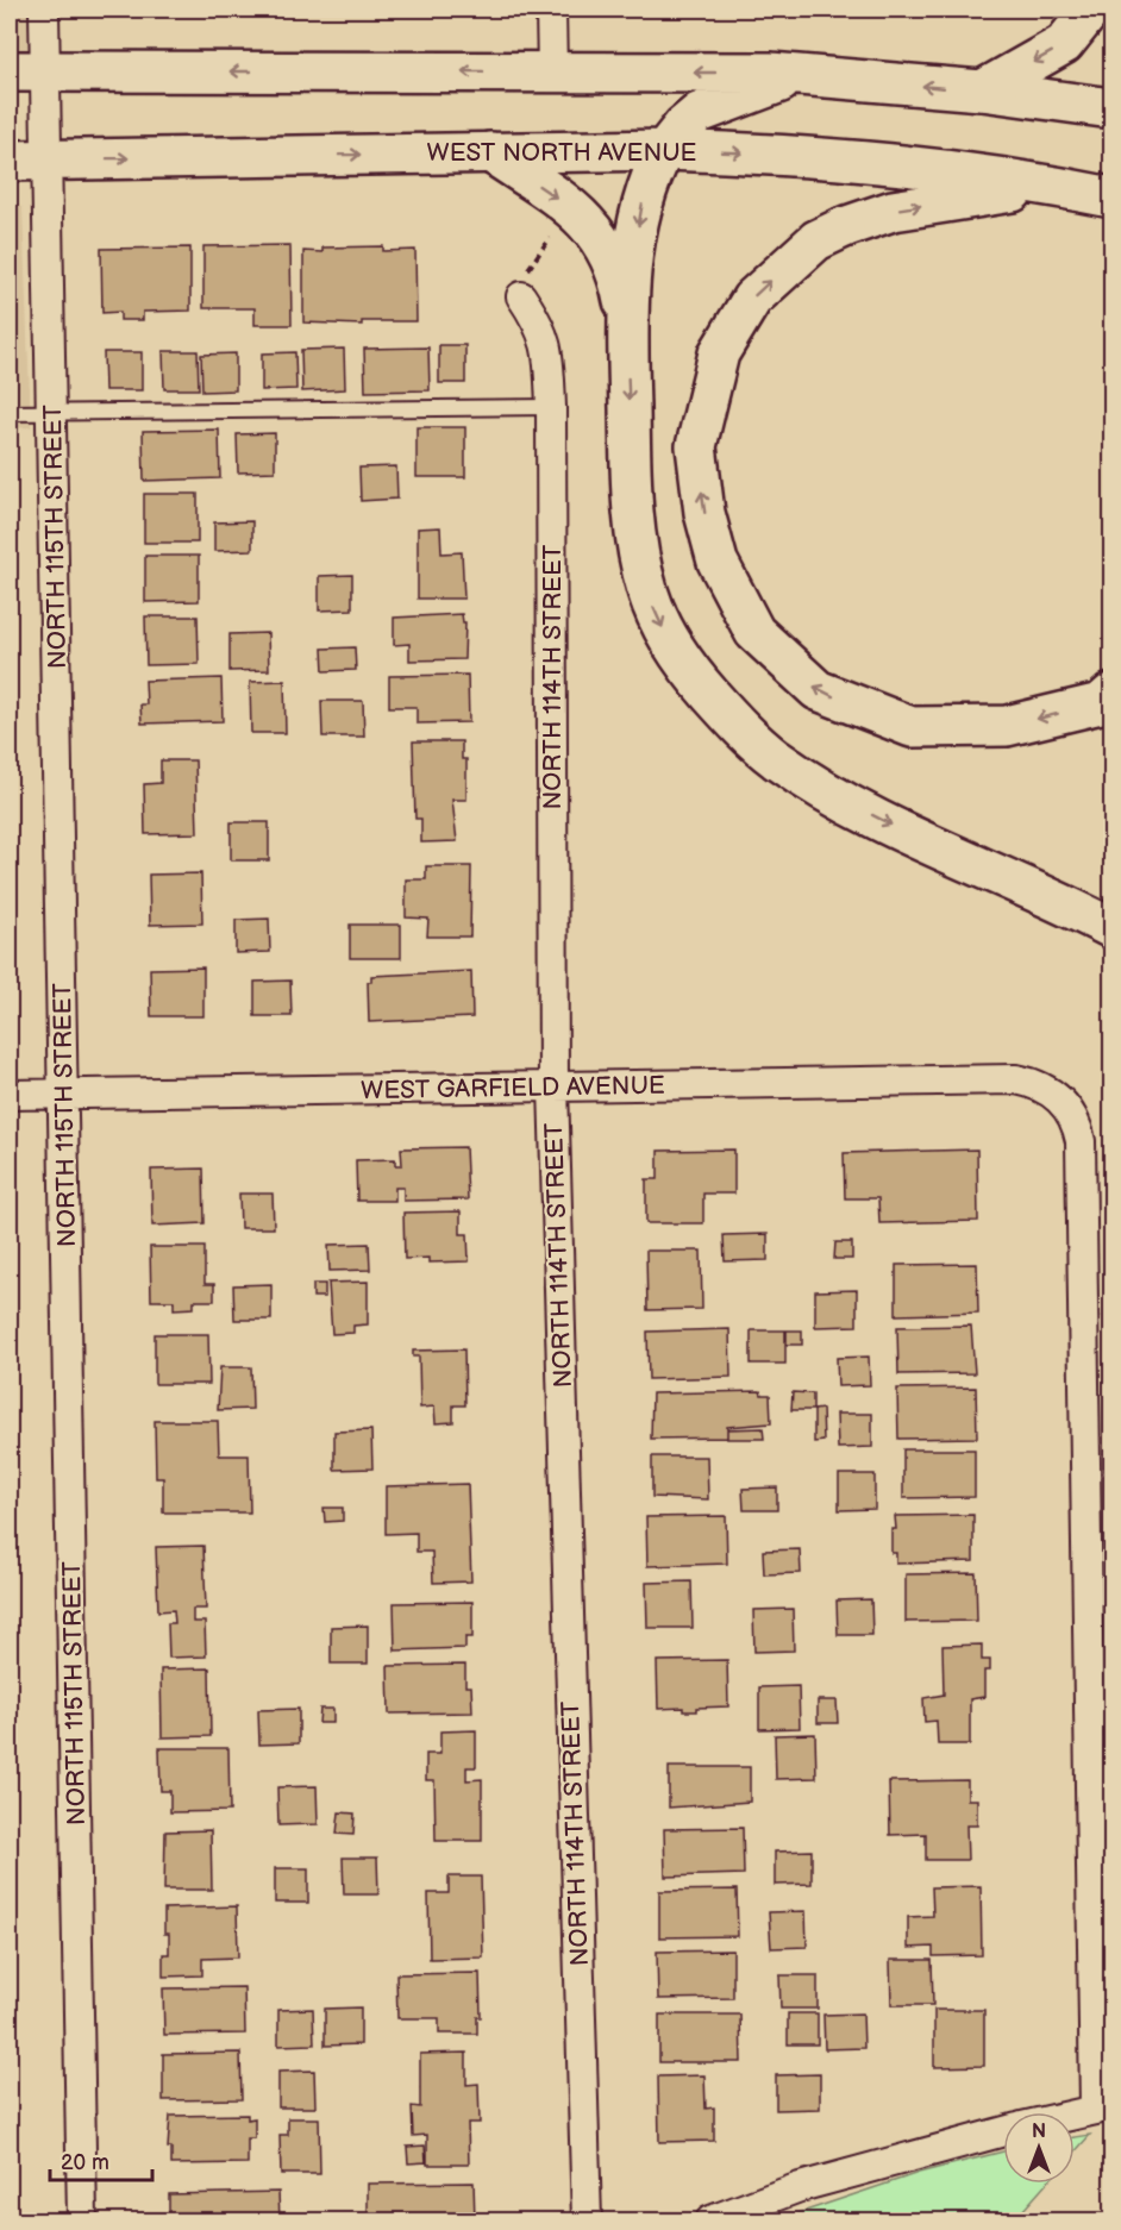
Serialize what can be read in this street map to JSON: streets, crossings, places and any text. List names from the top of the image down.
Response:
{
  "streets": {
    "main road": ["WEST NORTH AVENUE"],
    "street": ["NORTH 115TH STREET", "NORTH 114TH STREET", "WEST GARFIELD AVENUE"]
  },
  "crossings": [
    ["WEST NORTH AVENUE", "NORTH 115TH STREET"],
    ["NORTH 115TH STREET", "WEST GARFIELD AVENUE"],
    ["NORTH 114TH STREET", "WEST GARFIELD AVENUE"]
  ],
  "scale_bar": "20 m",
  "north": "top"
}
